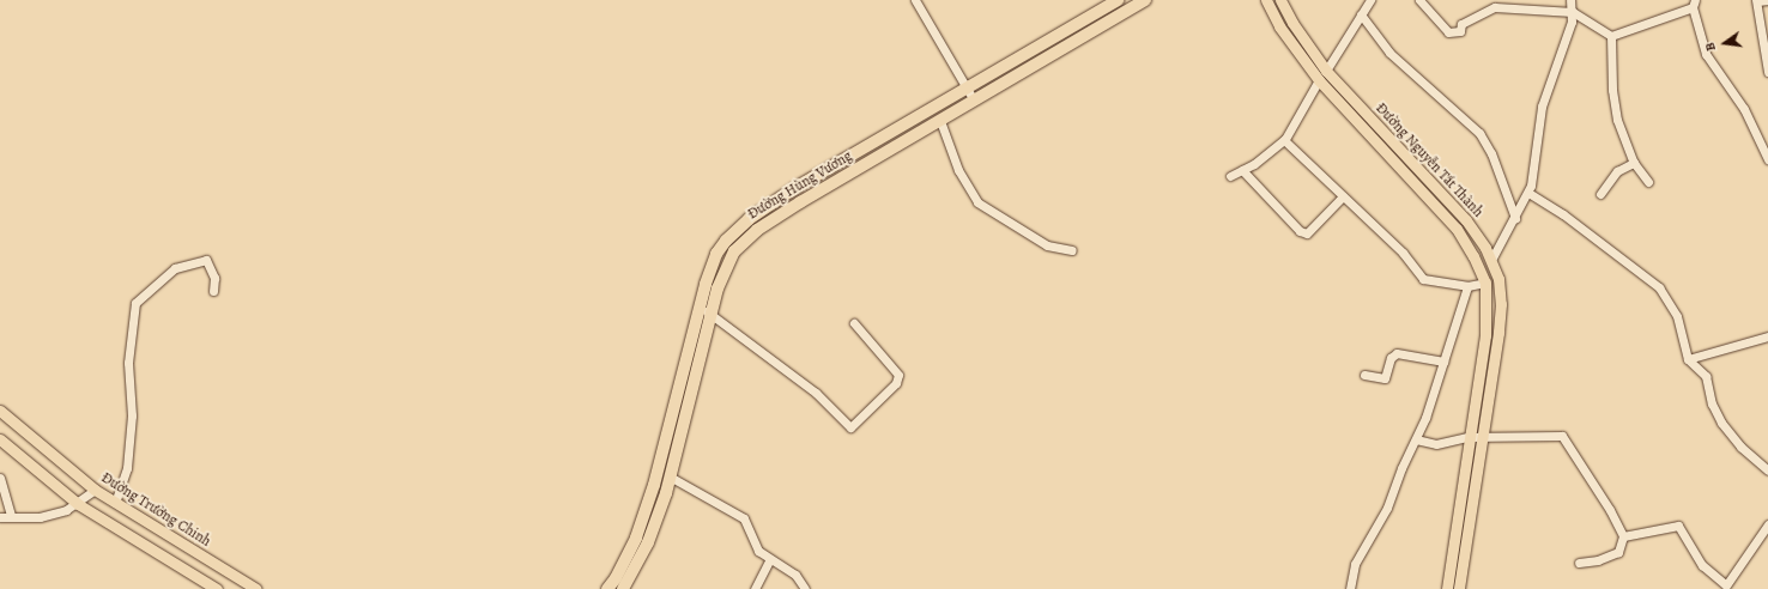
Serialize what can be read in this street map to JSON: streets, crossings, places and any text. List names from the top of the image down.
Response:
{
  "streets": {
    "highway": ["Đường Hùng Vương"],
    "main road": ["Đường Nguyễn Tất Thành", "Đường Trường Chinh"]
  },
  "north": "left"
}
